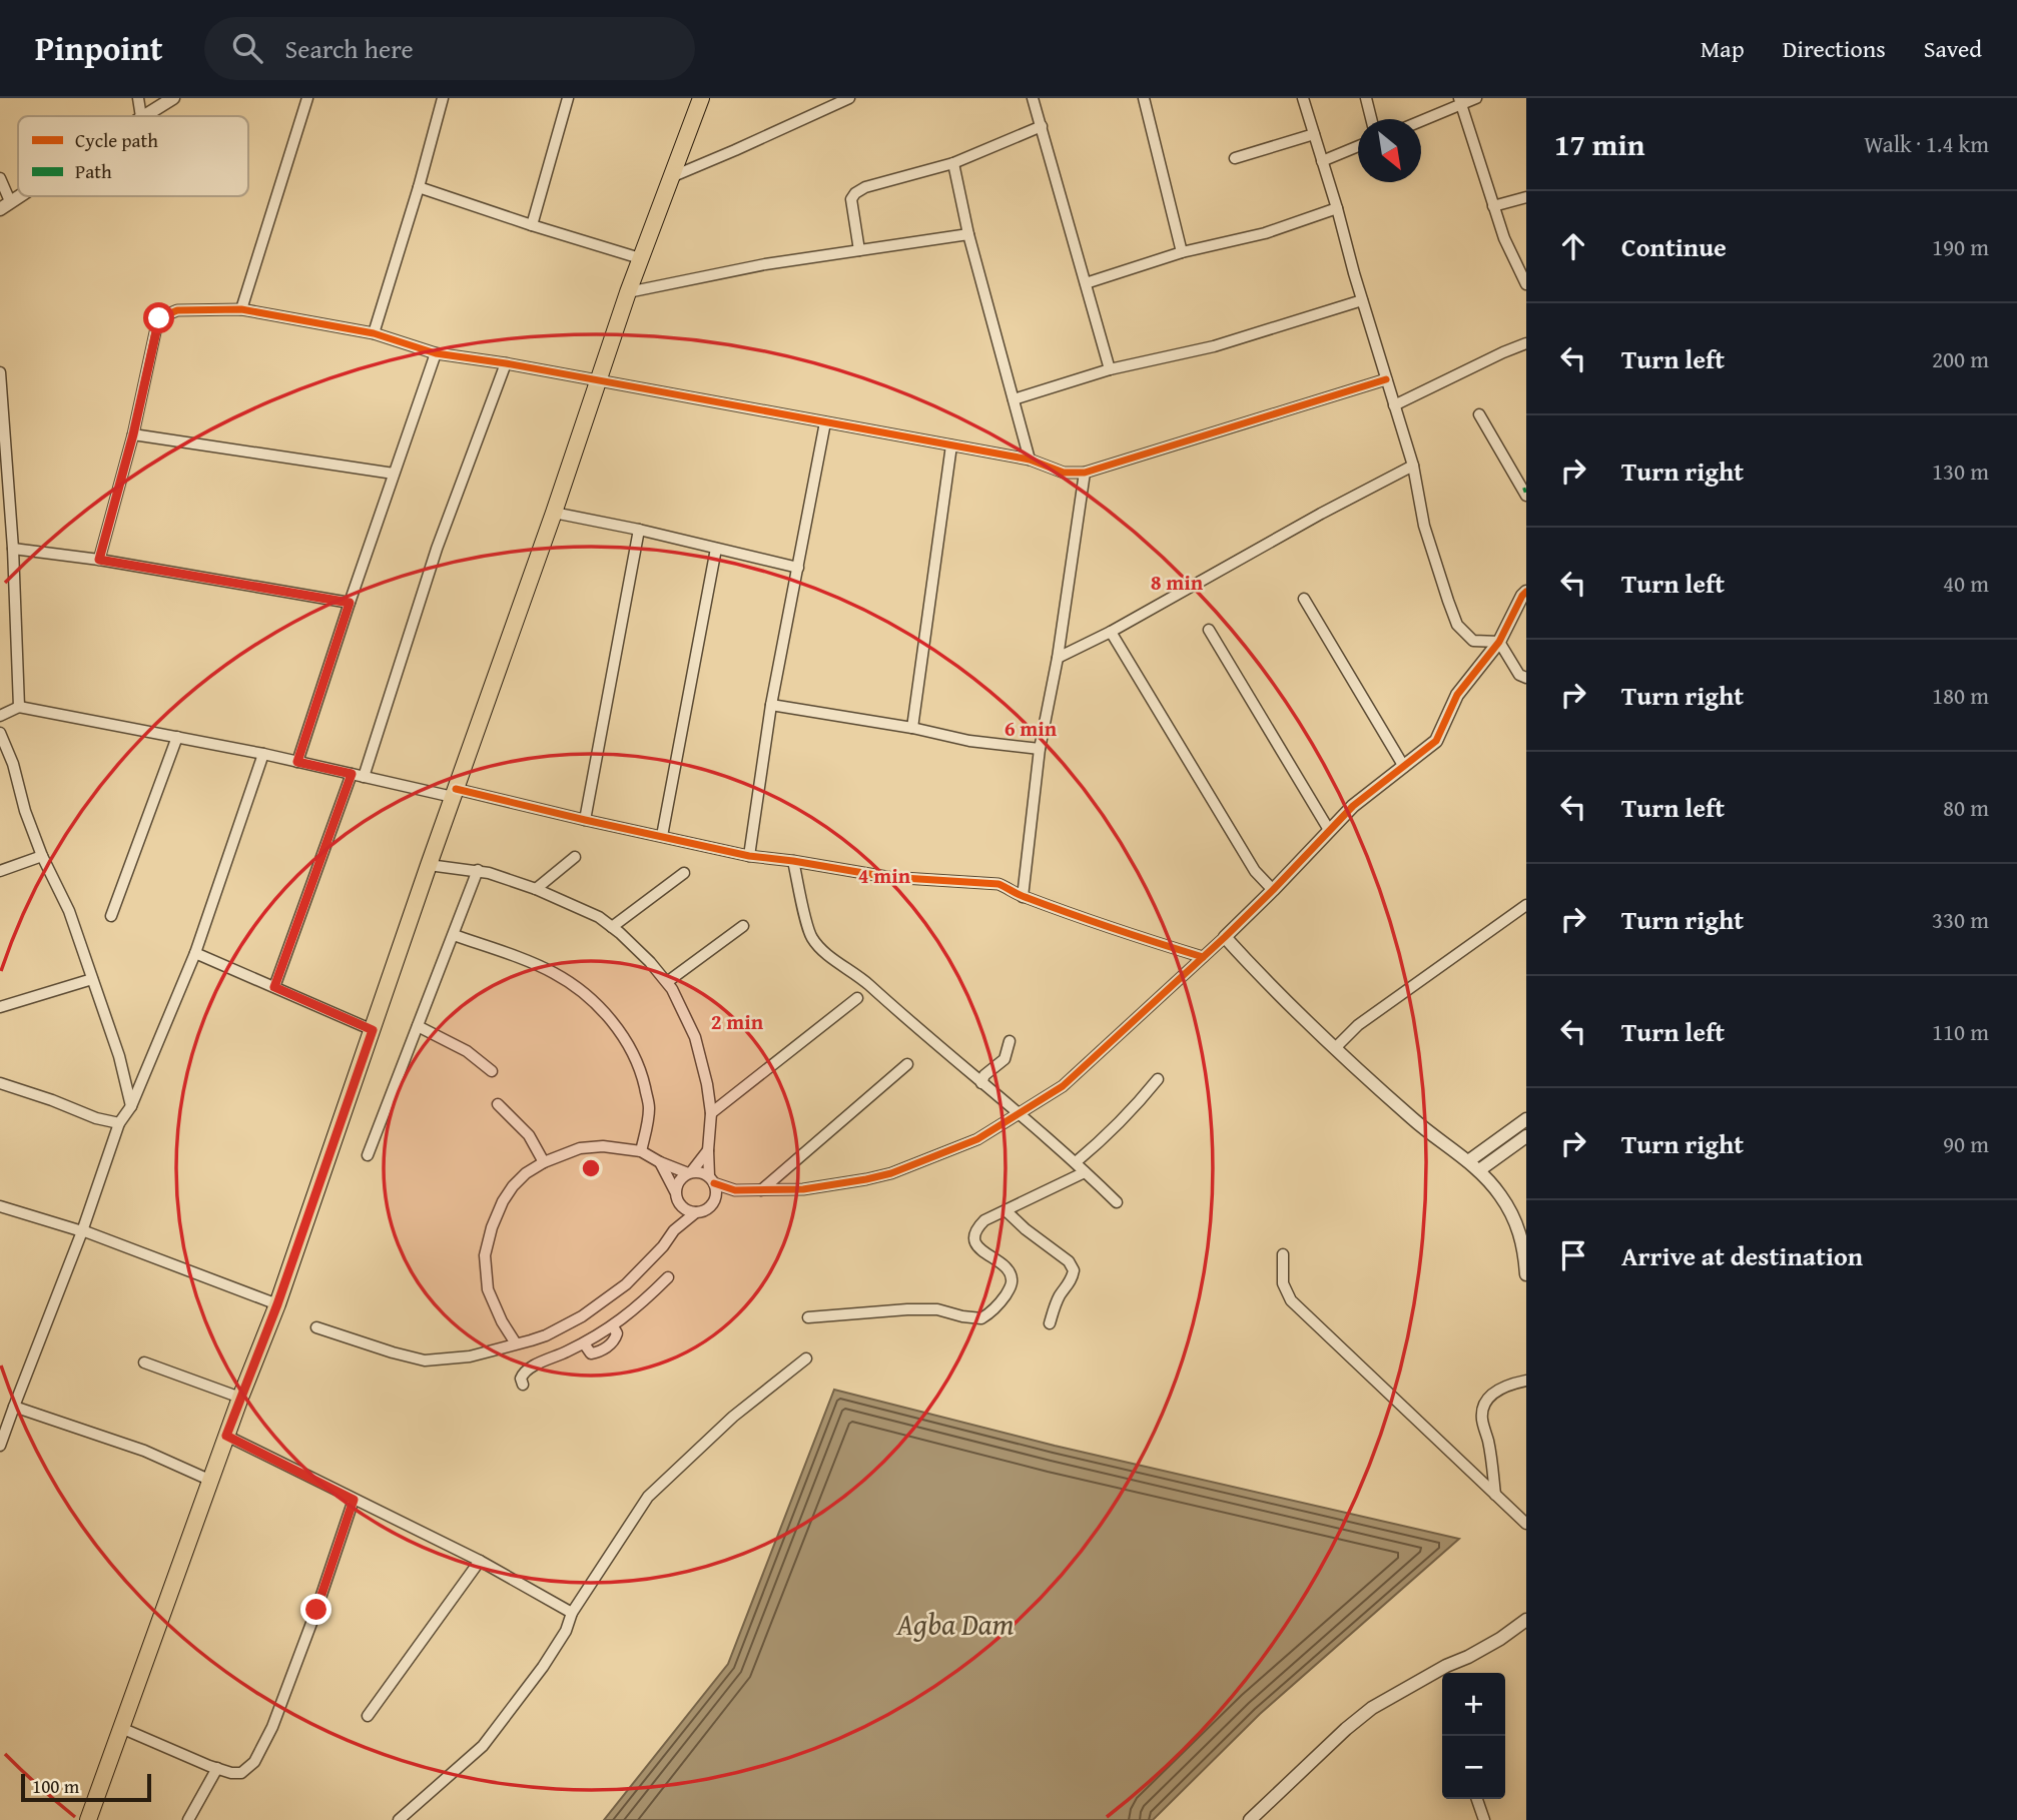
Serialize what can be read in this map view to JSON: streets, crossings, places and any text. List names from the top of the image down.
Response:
{
  "water": ["Agba Dam"],
  "legend": ["Cycle path", "Path"],
  "scale_bar": "100 m",
  "north": "bottom right",
  "page": {
    "header": "Pinpoint",
    "search": "Search here",
    "nav": ["Map", "Directions", "Saved"],
    "heading": ["17 min", "Walk · 1.4 km"],
    "list": [
      ["Continue", "190 m"],
      ["Turn left", "200 m"],
      ["Turn right", "130 m"],
      ["Turn left", "40 m"],
      ["Turn right", "180 m"],
      ["Turn left", "80 m"],
      ["Turn right", "330 m"],
      ["Turn left", "110 m"],
      ["Turn right", "90 m"],
      "Arrive at destination"
    ],
    "map_buttons": ["+", "−"],
    "scale": "100 m"
  },
  "rings": [
    "8 min",
    "6 min",
    "4 min",
    "2 min"
  ]
}
